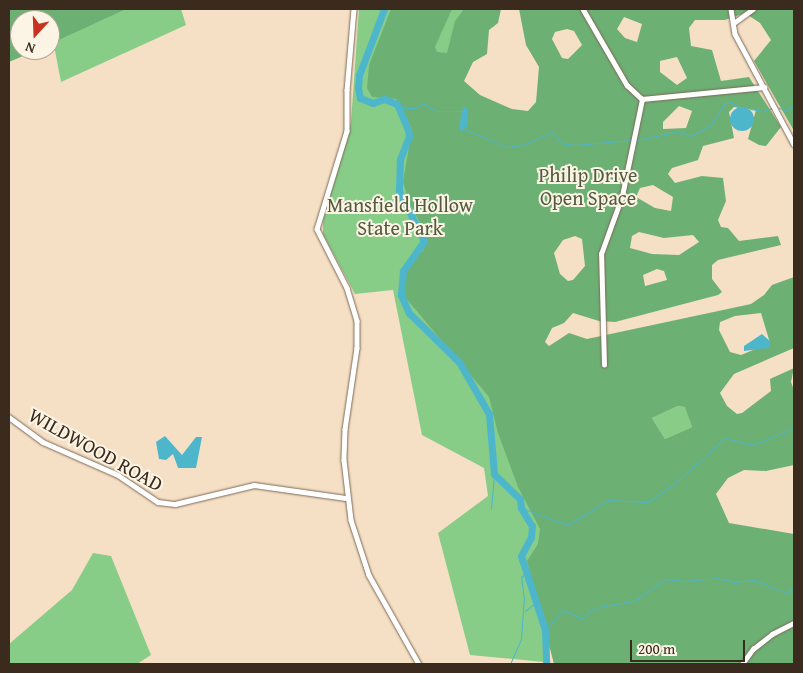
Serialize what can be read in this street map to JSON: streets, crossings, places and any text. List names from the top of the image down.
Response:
{
  "streets": {
    "street": ["WILDWOOD ROAD"]
  },
  "parks": ["Philip Drive Open Space", "Mansfield Hollow State Park"],
  "scale_bar": "200 m",
  "north": "bottom"
}
